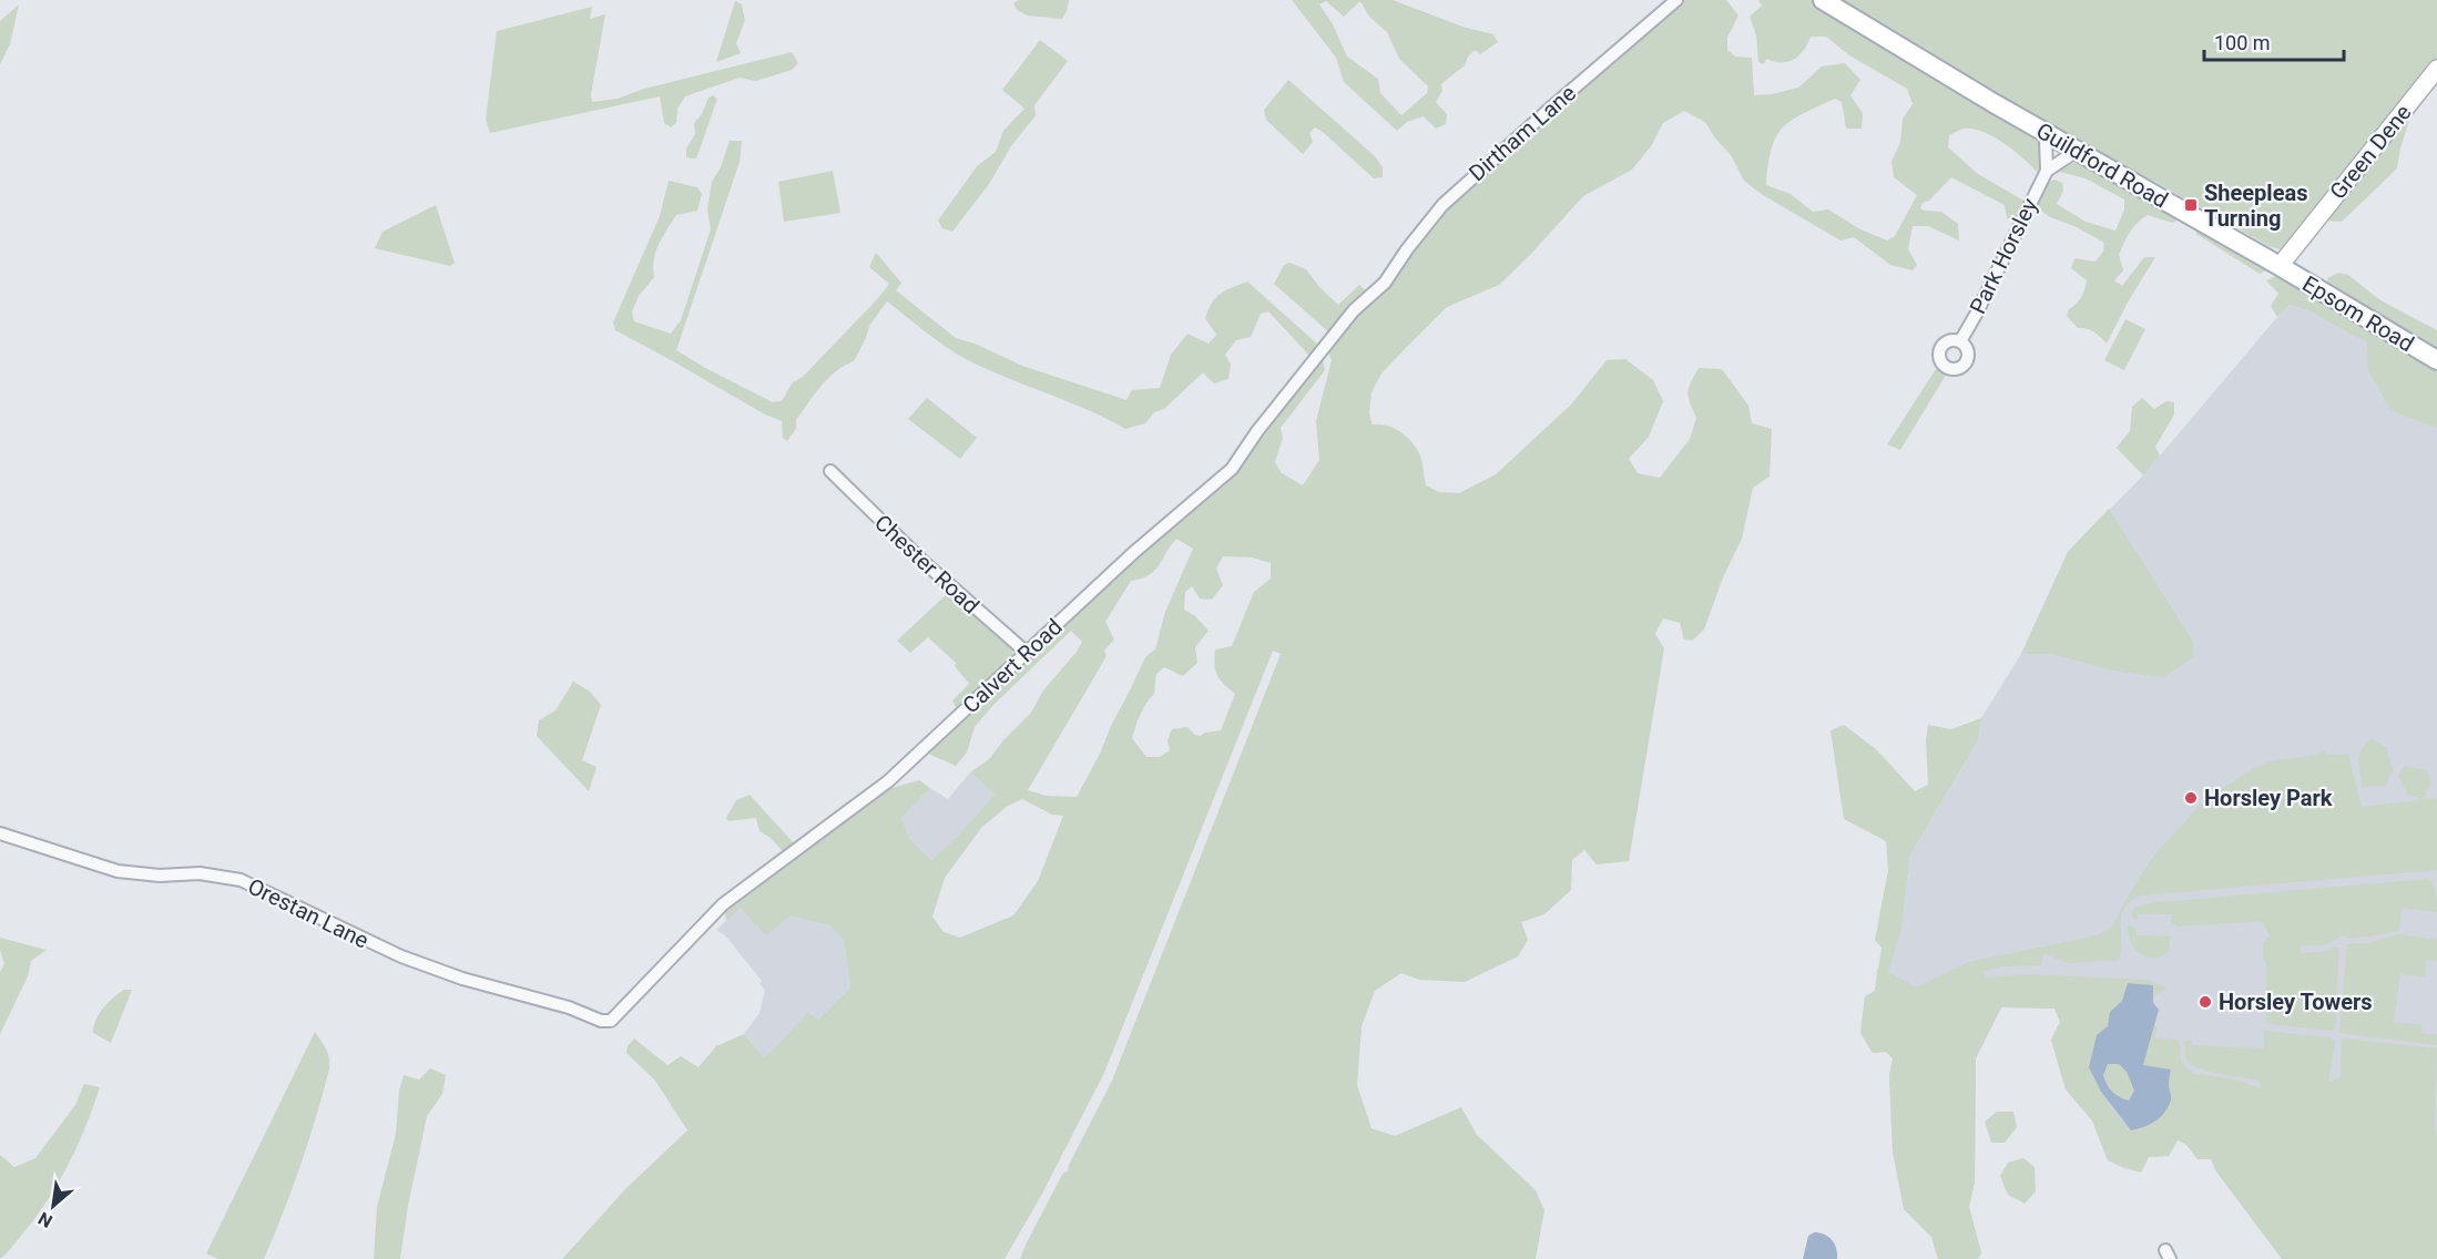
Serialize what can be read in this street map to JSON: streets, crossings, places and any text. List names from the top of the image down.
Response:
{
  "streets": {
    "main road": ["Guildford Road", "Epsom Road"],
    "street": [
      "Dirtham Lane",
      "Green Dene",
      "Park Horsley",
      "Chester Road",
      "Calvert Road",
      "Orestan Lane"
    ]
  },
  "crossings": [
    ["Dirtham Lane", "Calvert Road"],
    ["Green Dene", "Guildford Road"],
    ["Green Dene", "Epsom Road"],
    ["Guildford Road", "Park Horsley"],
    ["Guildford Road", "Epsom Road"],
    ["Chester Road", "Calvert Road"],
    ["Calvert Road", "Orestan Lane"]
  ],
  "places": {
    "transit": ["Sheepleas Turning"],
    "other": ["Horsley Park", "Horsley Towers"]
  },
  "scale_bar": "100 m",
  "north": "bottom left"
}
